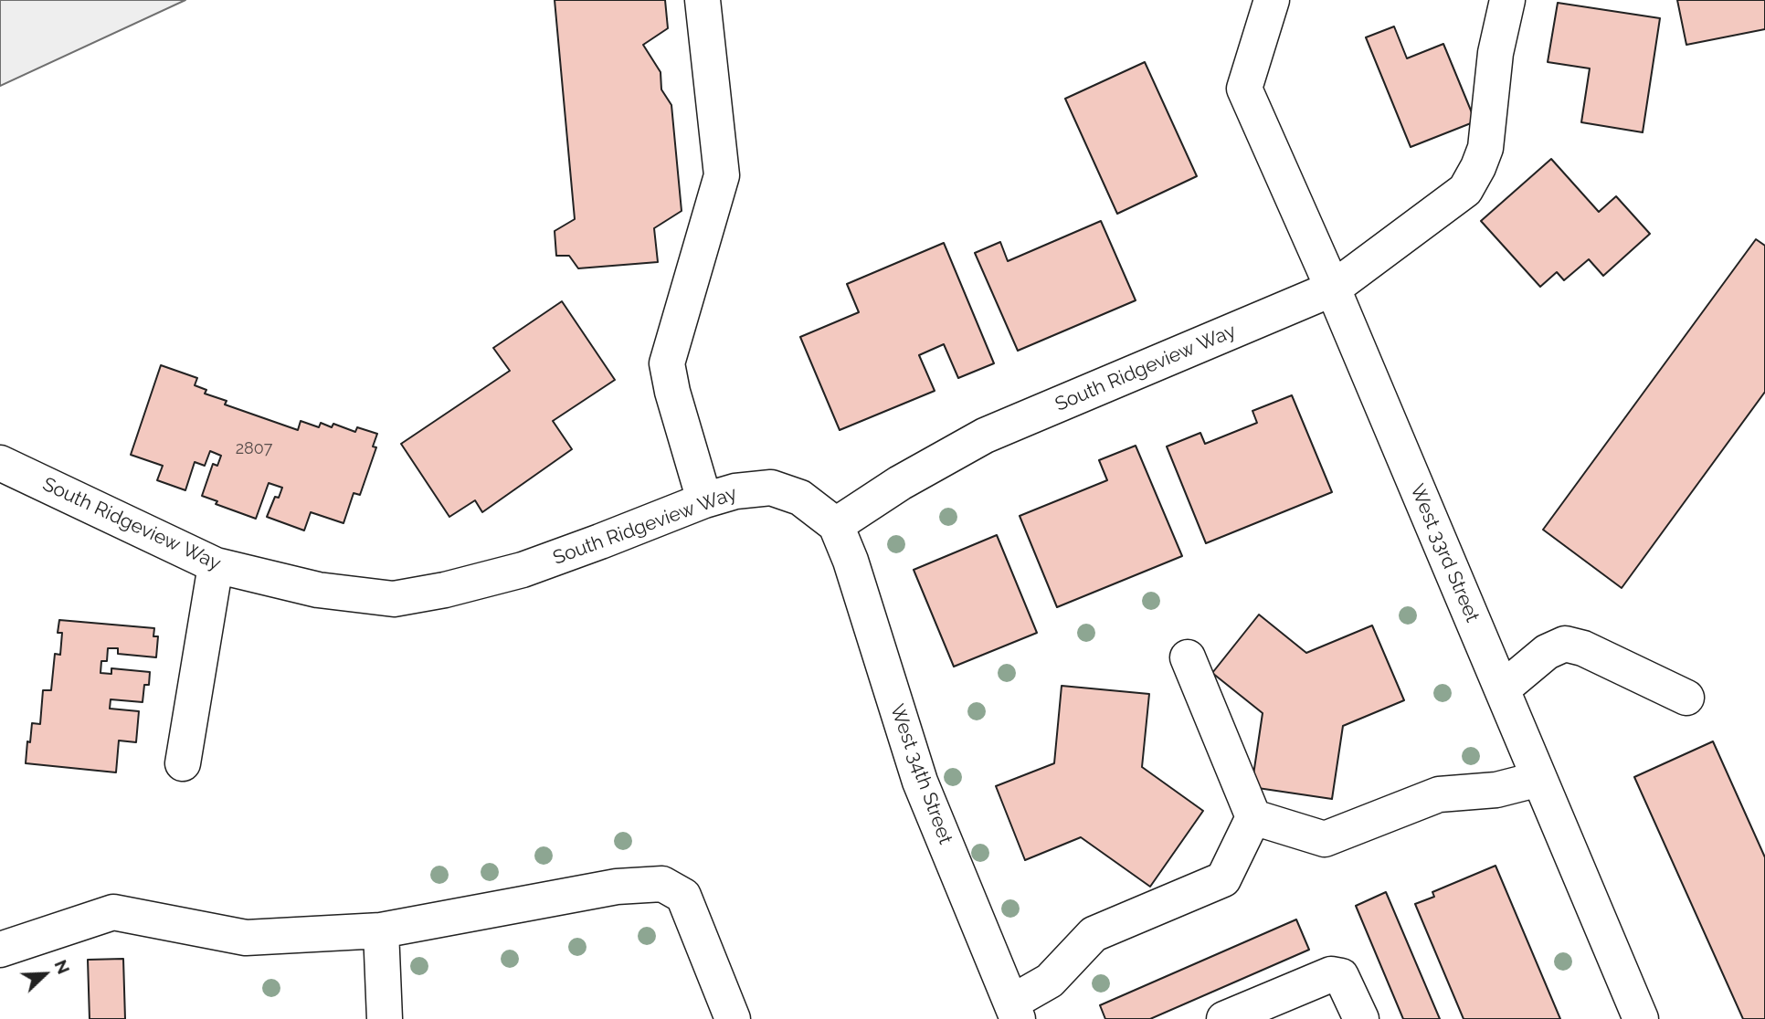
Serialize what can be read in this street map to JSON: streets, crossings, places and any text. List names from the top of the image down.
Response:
{
  "streets": {
    "street": ["South Ridgeview Way", "West 33rd Street", "West 34th Street"]
  },
  "crossings": [
    ["South Ridgeview Way", "West 33rd Street"],
    ["South Ridgeview Way", "West 34th Street"]
  ],
  "house_numbers": ["2807"],
  "north": "top right"
}
